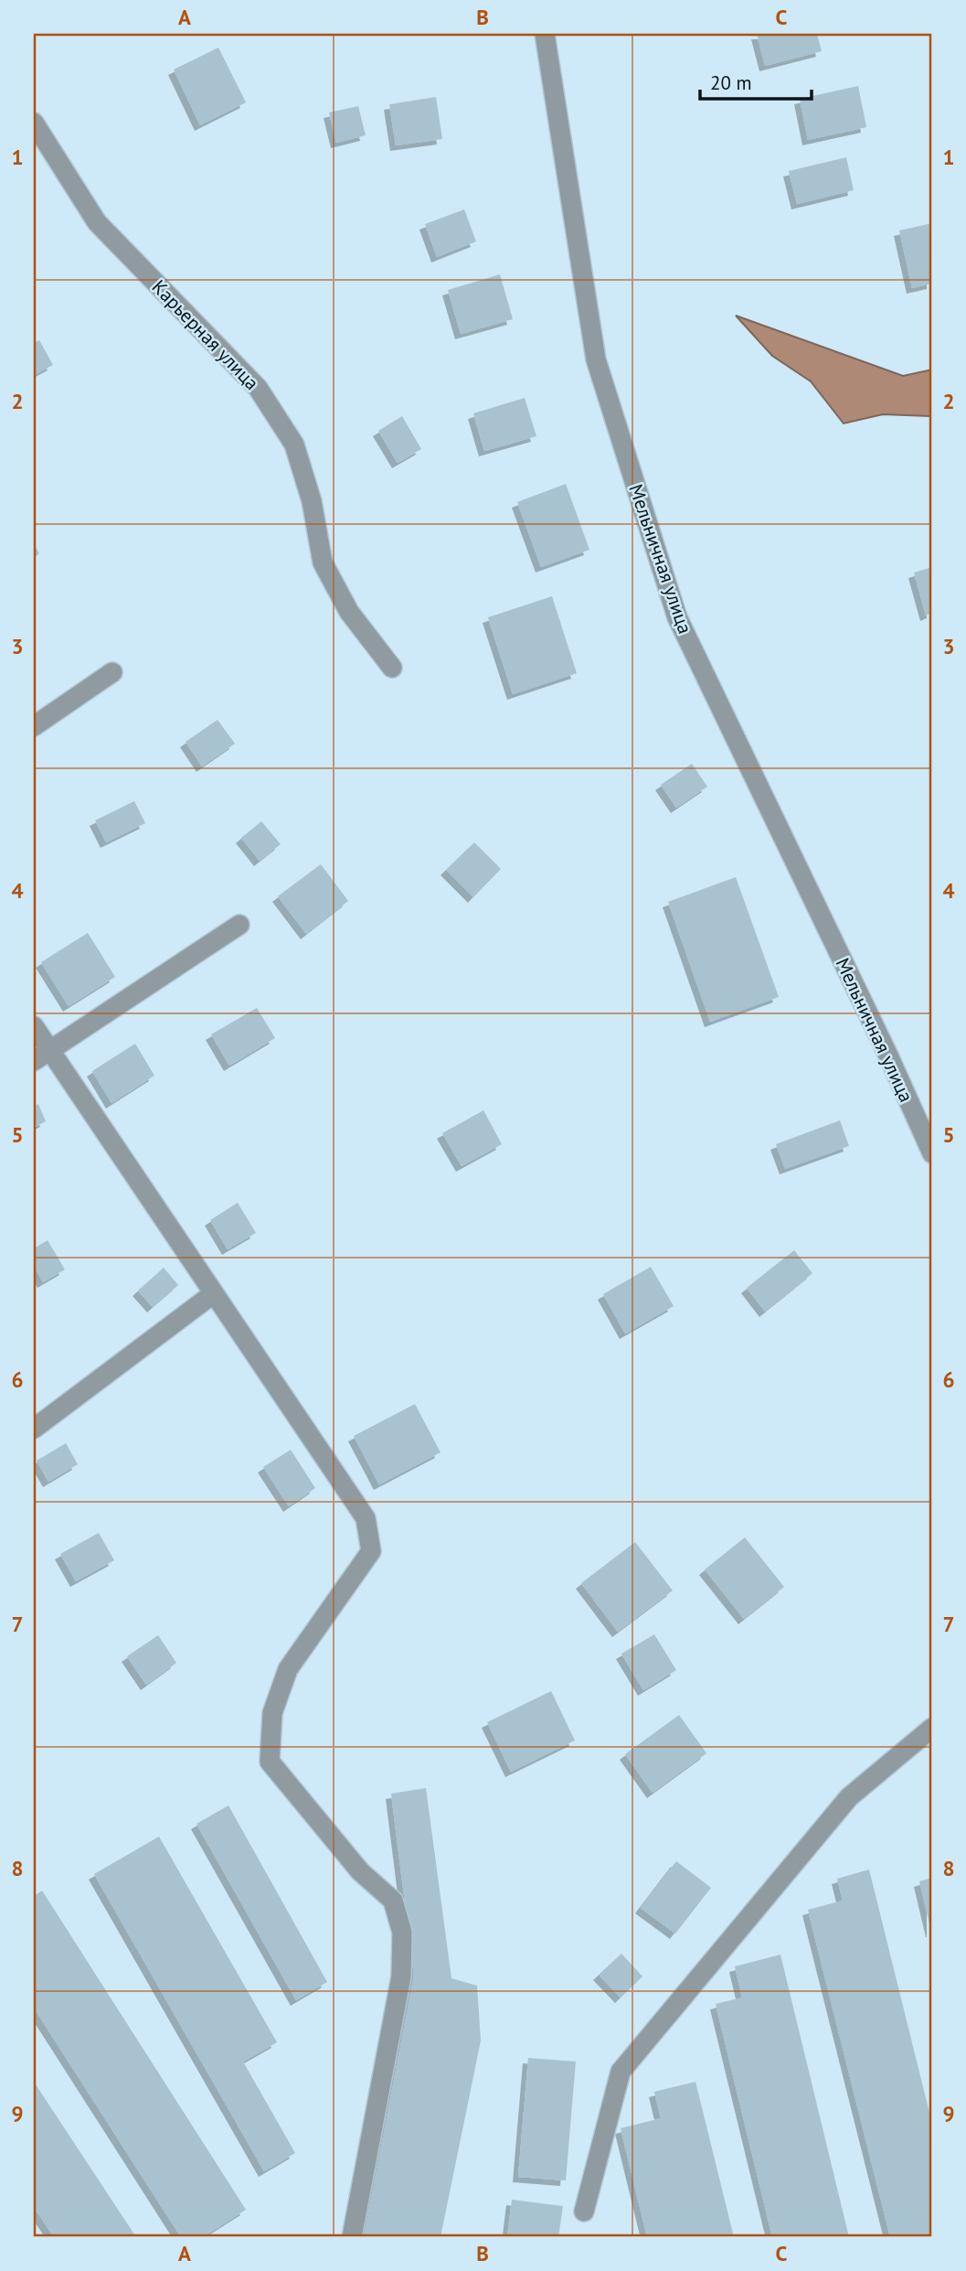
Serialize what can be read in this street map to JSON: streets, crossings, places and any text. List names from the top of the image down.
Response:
{
  "streets": {
    "street": ["Карьерная улица", "Мельничная улица"]
  },
  "scale_bar": "20 m",
  "grid": {
    "columns": ["A", "B", "C"],
    "rows": [
      "1",
      "2",
      "3",
      "4",
      "5",
      "6",
      "7",
      "8",
      "9"
    ]
  }
}
